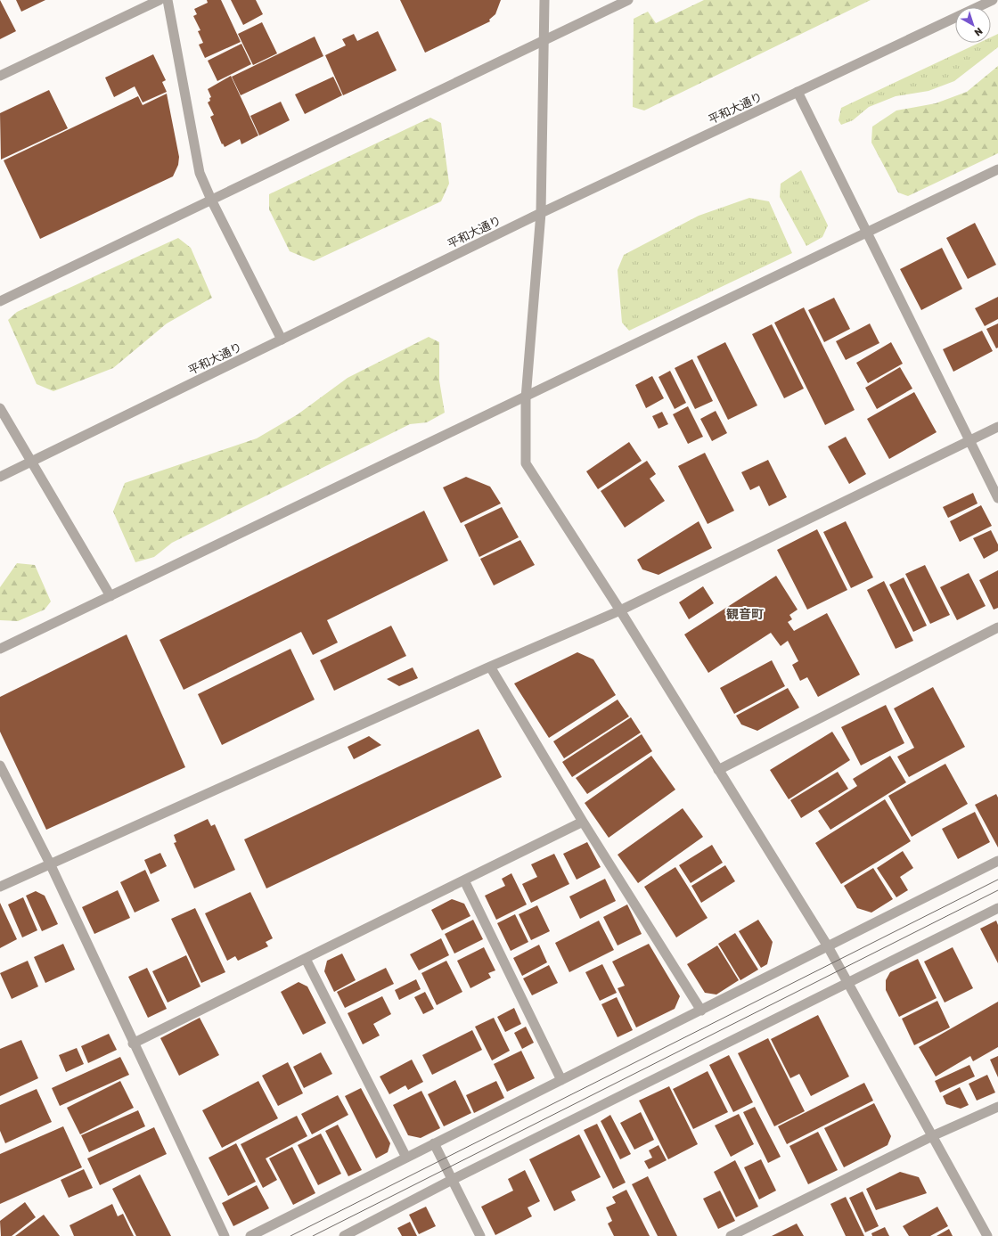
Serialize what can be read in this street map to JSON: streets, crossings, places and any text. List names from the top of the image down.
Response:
{
  "streets": {
    "street": ["平和大通り"]
  },
  "districts": ["観音町"],
  "north": "bottom right"
}
